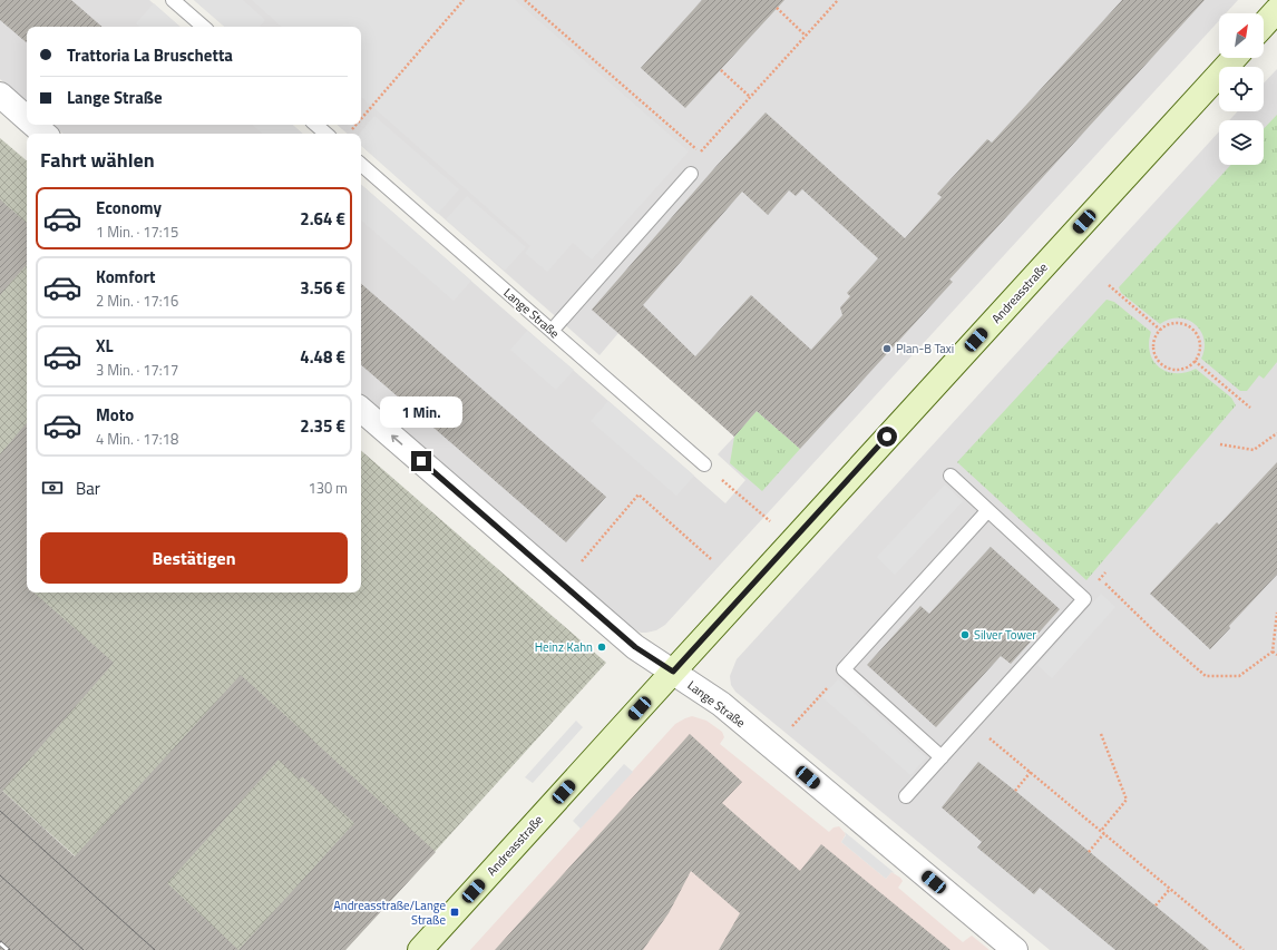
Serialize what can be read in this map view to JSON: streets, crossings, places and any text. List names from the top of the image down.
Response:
{
  "streets": {
    "street": ["Andreasstraße", "Lange Straße"]
  },
  "crossings": [
    ["Andreasstraße", "Lange Straße"]
  ],
  "places": {
    "other": ["Plan-B Taxi", "Silver Tower", "Heinz Kahn"],
    "transit": ["Andreasstraße/Lange Straße"]
  },
  "north": "top right",
  "page": {
    "banner": ["Trattoria La Bruschetta", "Lange Straße"],
    "heading": "Fahrt wählen",
    "list": [
      {
        "name": "Economy",
        "note": "1 Min. · 17:15",
        "value": "2.64 €"
      },
      {
        "name": "Komfort",
        "note": "2 Min. · 17:16",
        "value": "3.56 €"
      },
      {
        "name": "XL",
        "note": "3 Min. · 17:17",
        "value": "4.48 €"
      },
      {
        "name": "Moto",
        "note": "4 Min. · 17:18",
        "value": "2.35 €"
      }
    ],
    "bubble": "1 Min.",
    "pay": ["Bar", "130 m"],
    "buttons": "Bestätigen"
  }
}
